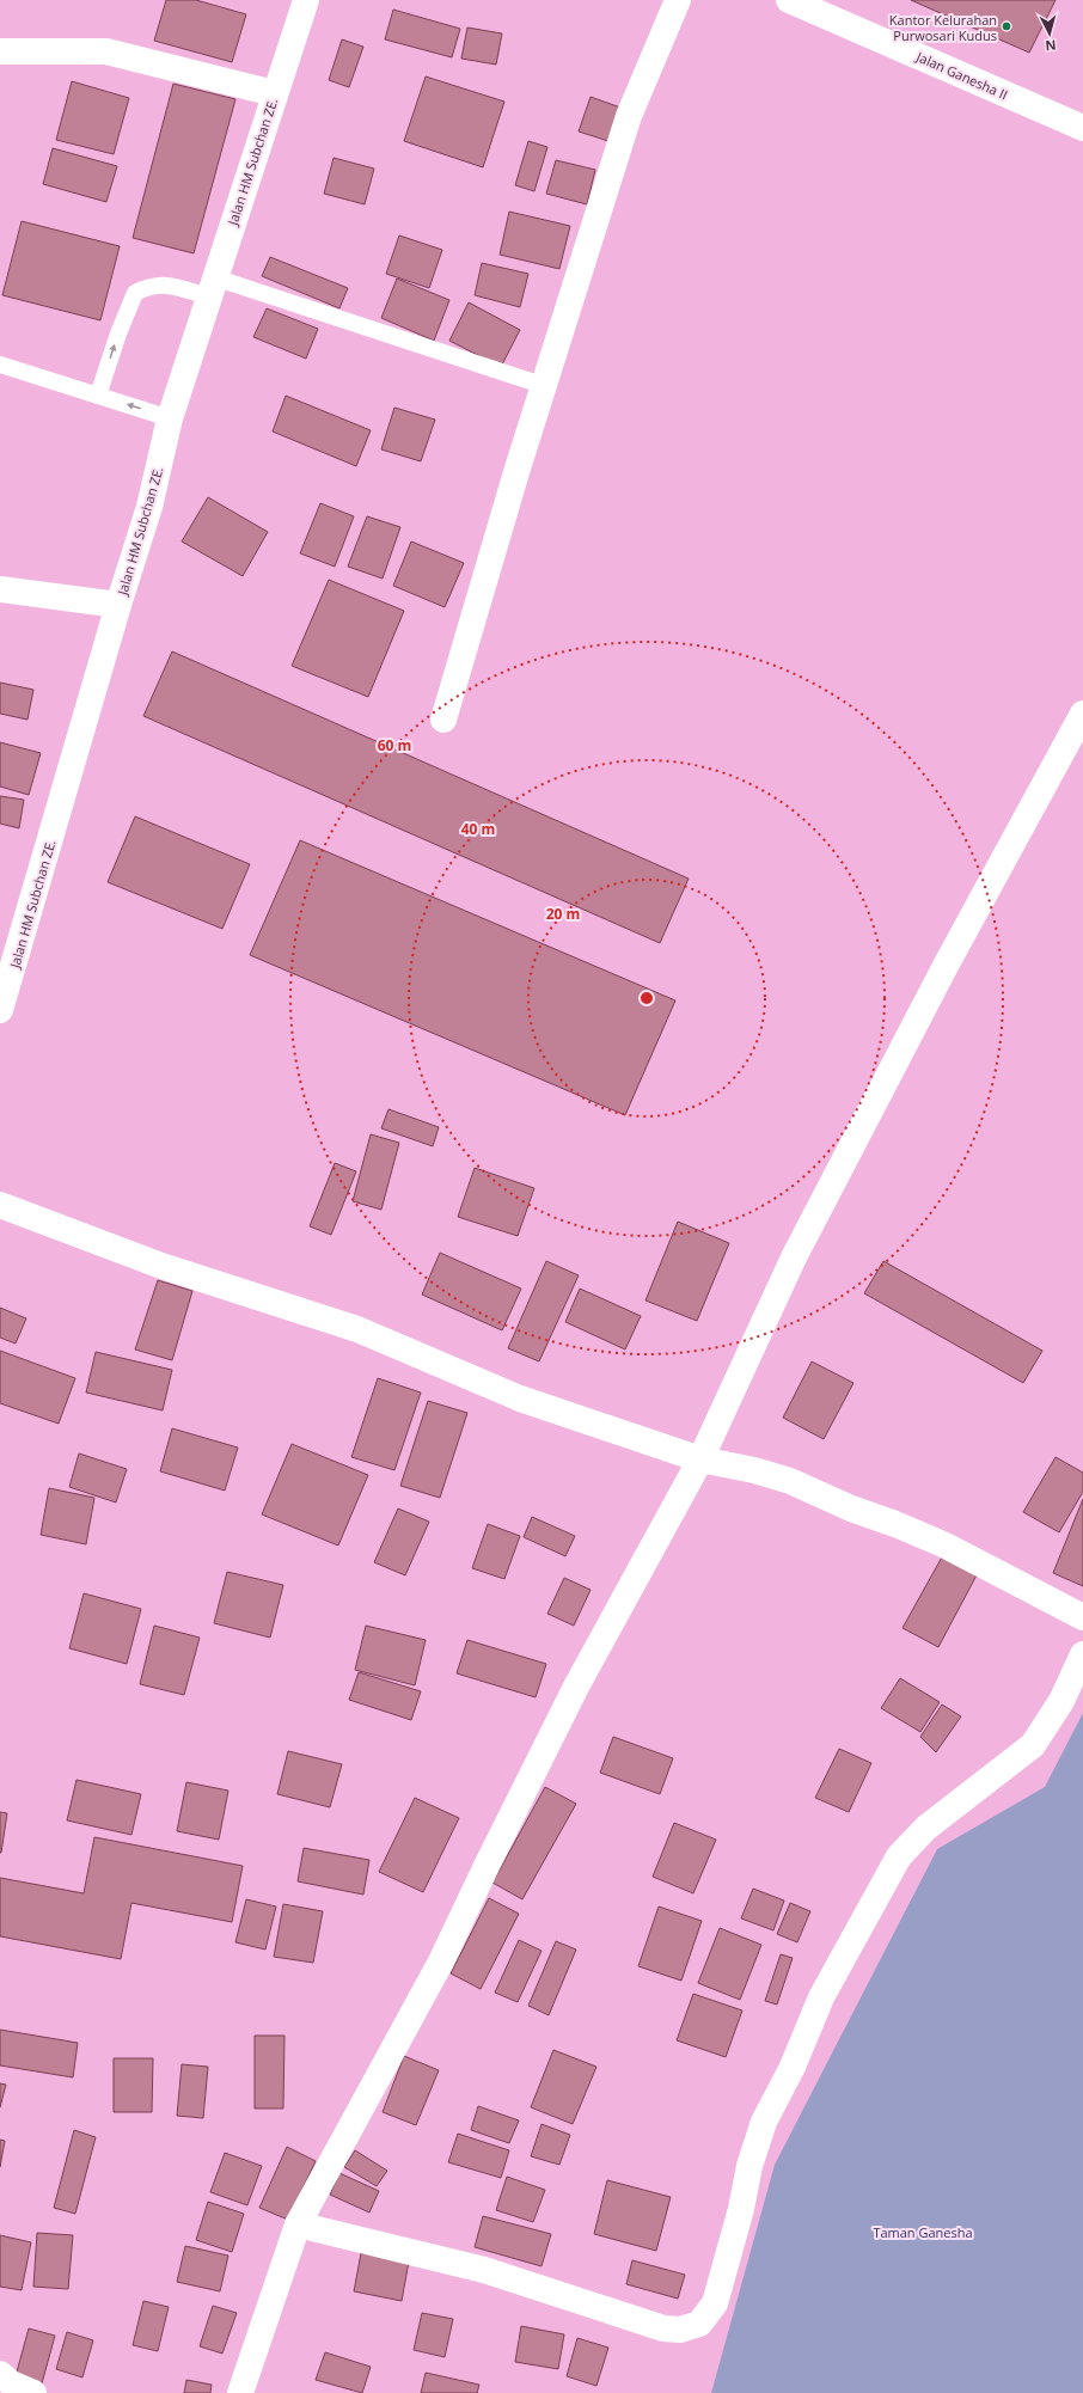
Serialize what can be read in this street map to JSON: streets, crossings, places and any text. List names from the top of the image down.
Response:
{
  "streets": {
    "street": ["Jalan Ganesha II", "Jalan HM Subchan ZE."]
  },
  "parks": ["Taman Ganesha"],
  "places": ["Kantor Kelurahan Purwosari Kudus"],
  "north": "bottom",
  "rings": ["60 m", "40 m", "20 m"]
}
